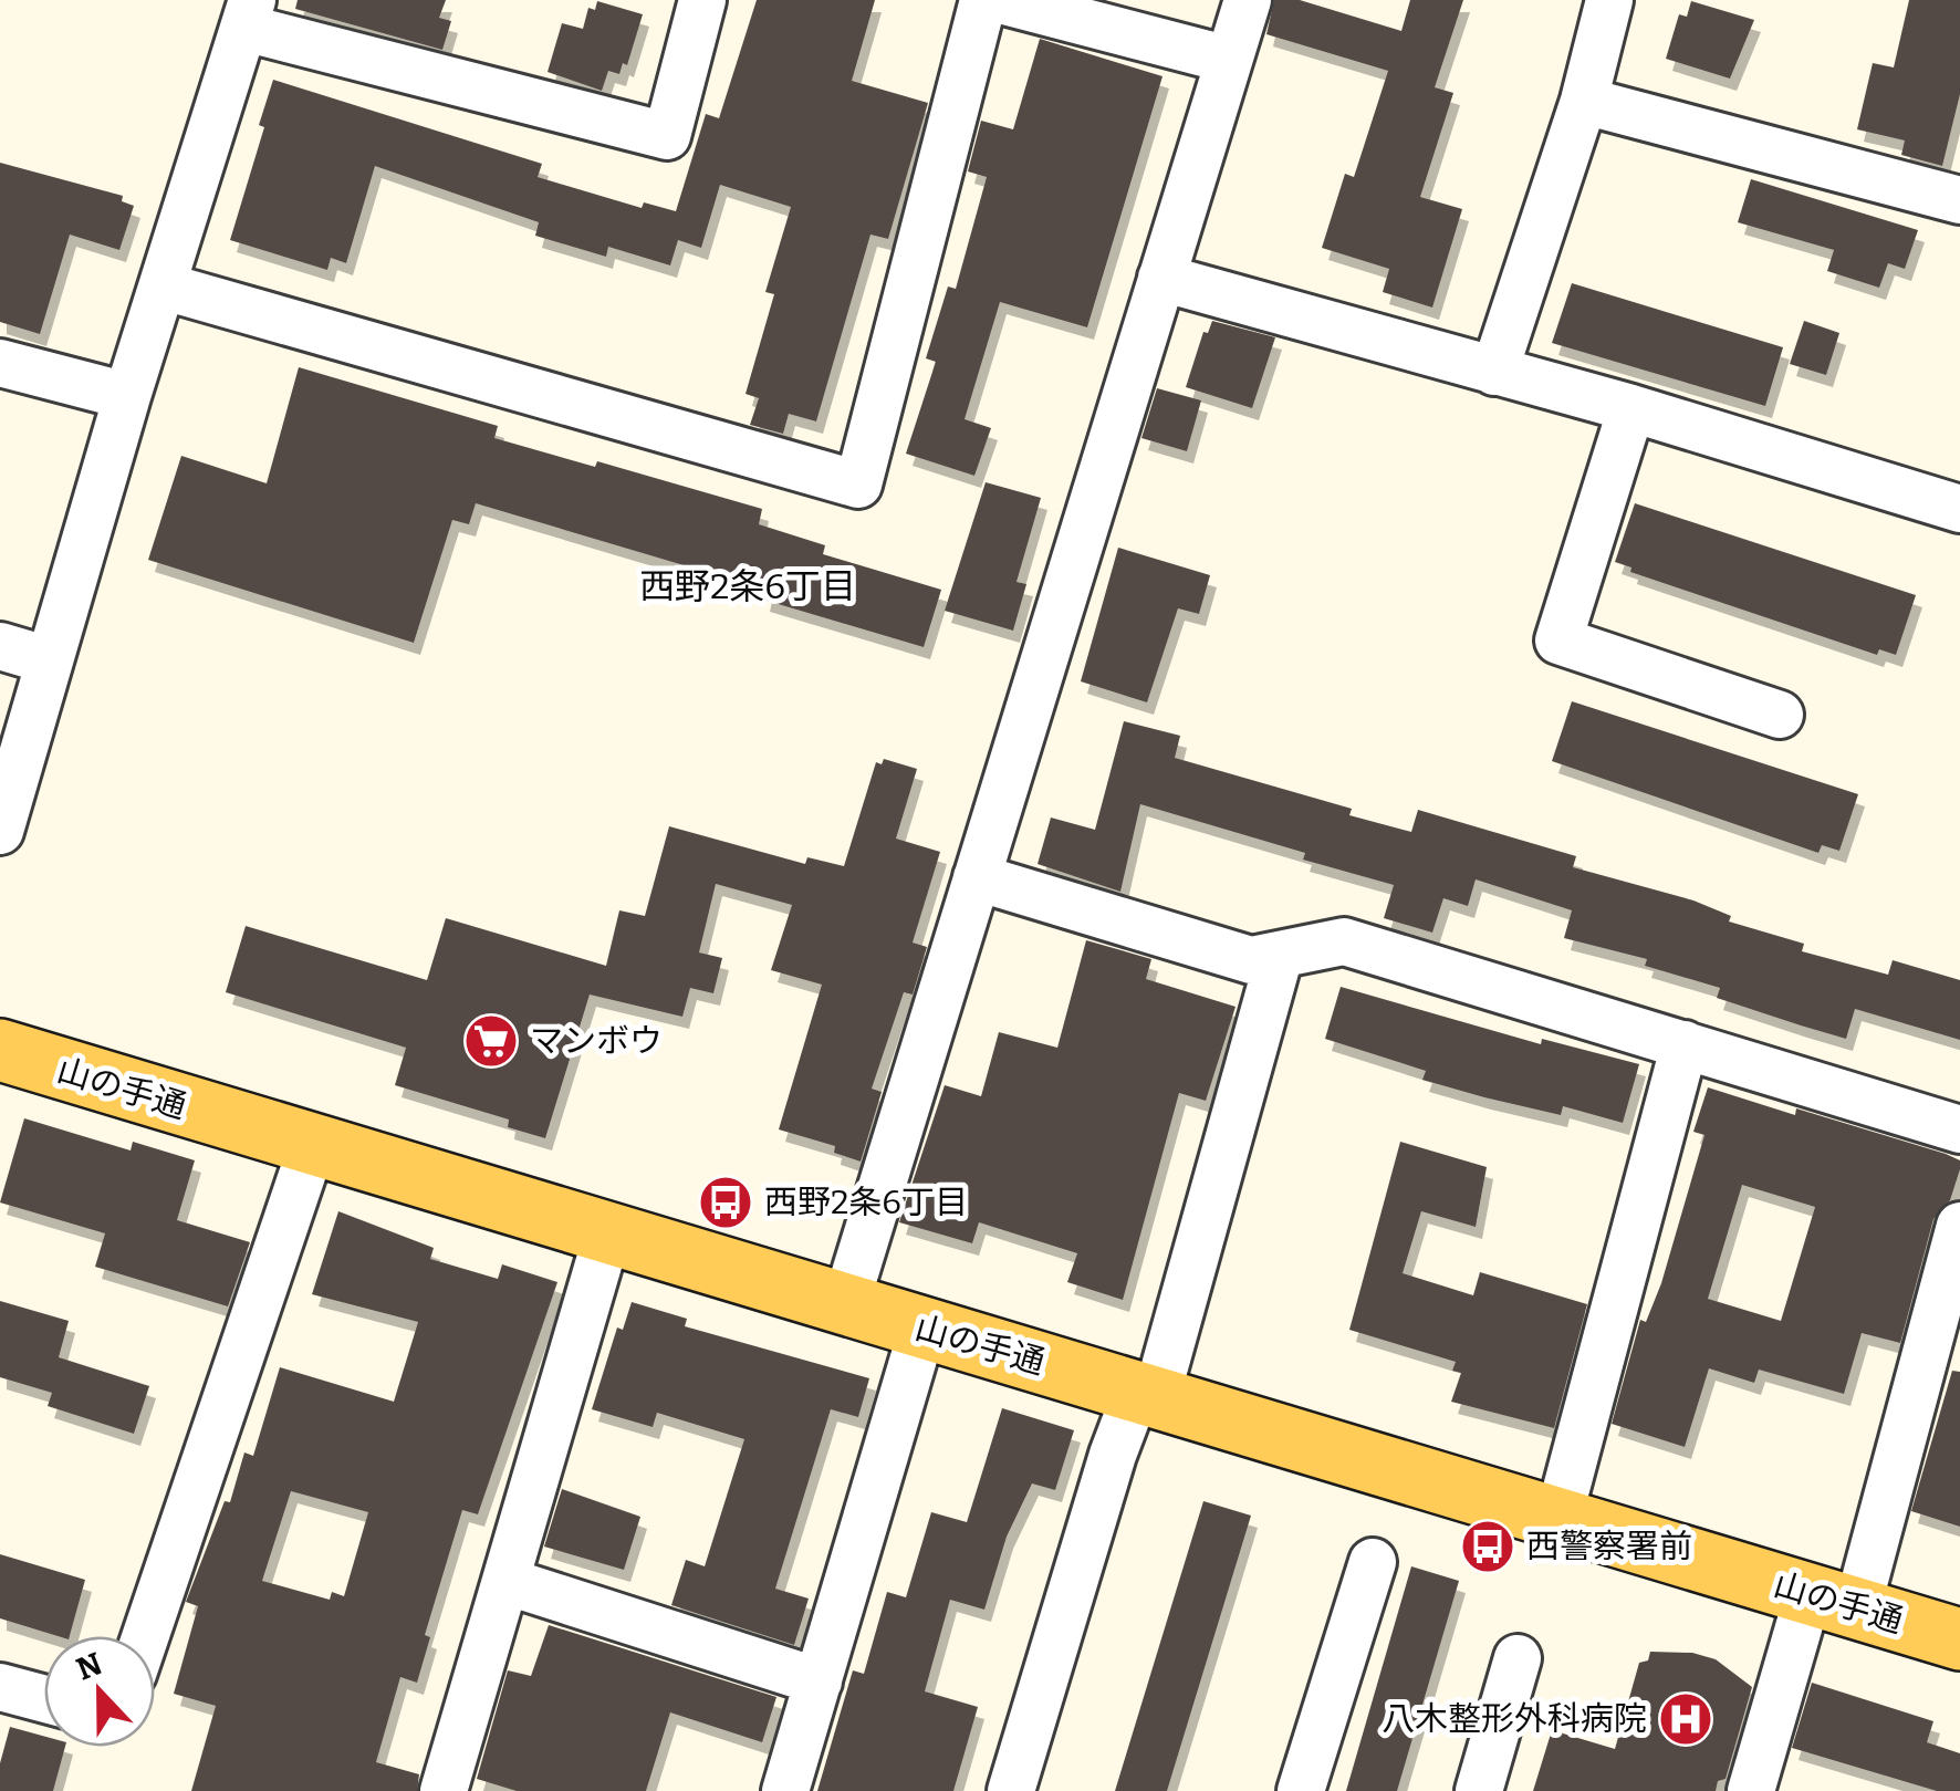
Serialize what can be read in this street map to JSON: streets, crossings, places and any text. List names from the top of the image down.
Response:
{
  "streets": {
    "main road": ["山の手通"]
  },
  "districts": ["西野2条6丁目"],
  "places": {
    "supermarket": ["マンボウ"],
    "bus stop": ["西野2条6丁目", "西警察署前"],
    "hospital": ["八木整形外科病院"]
  },
  "north": "top"
}
